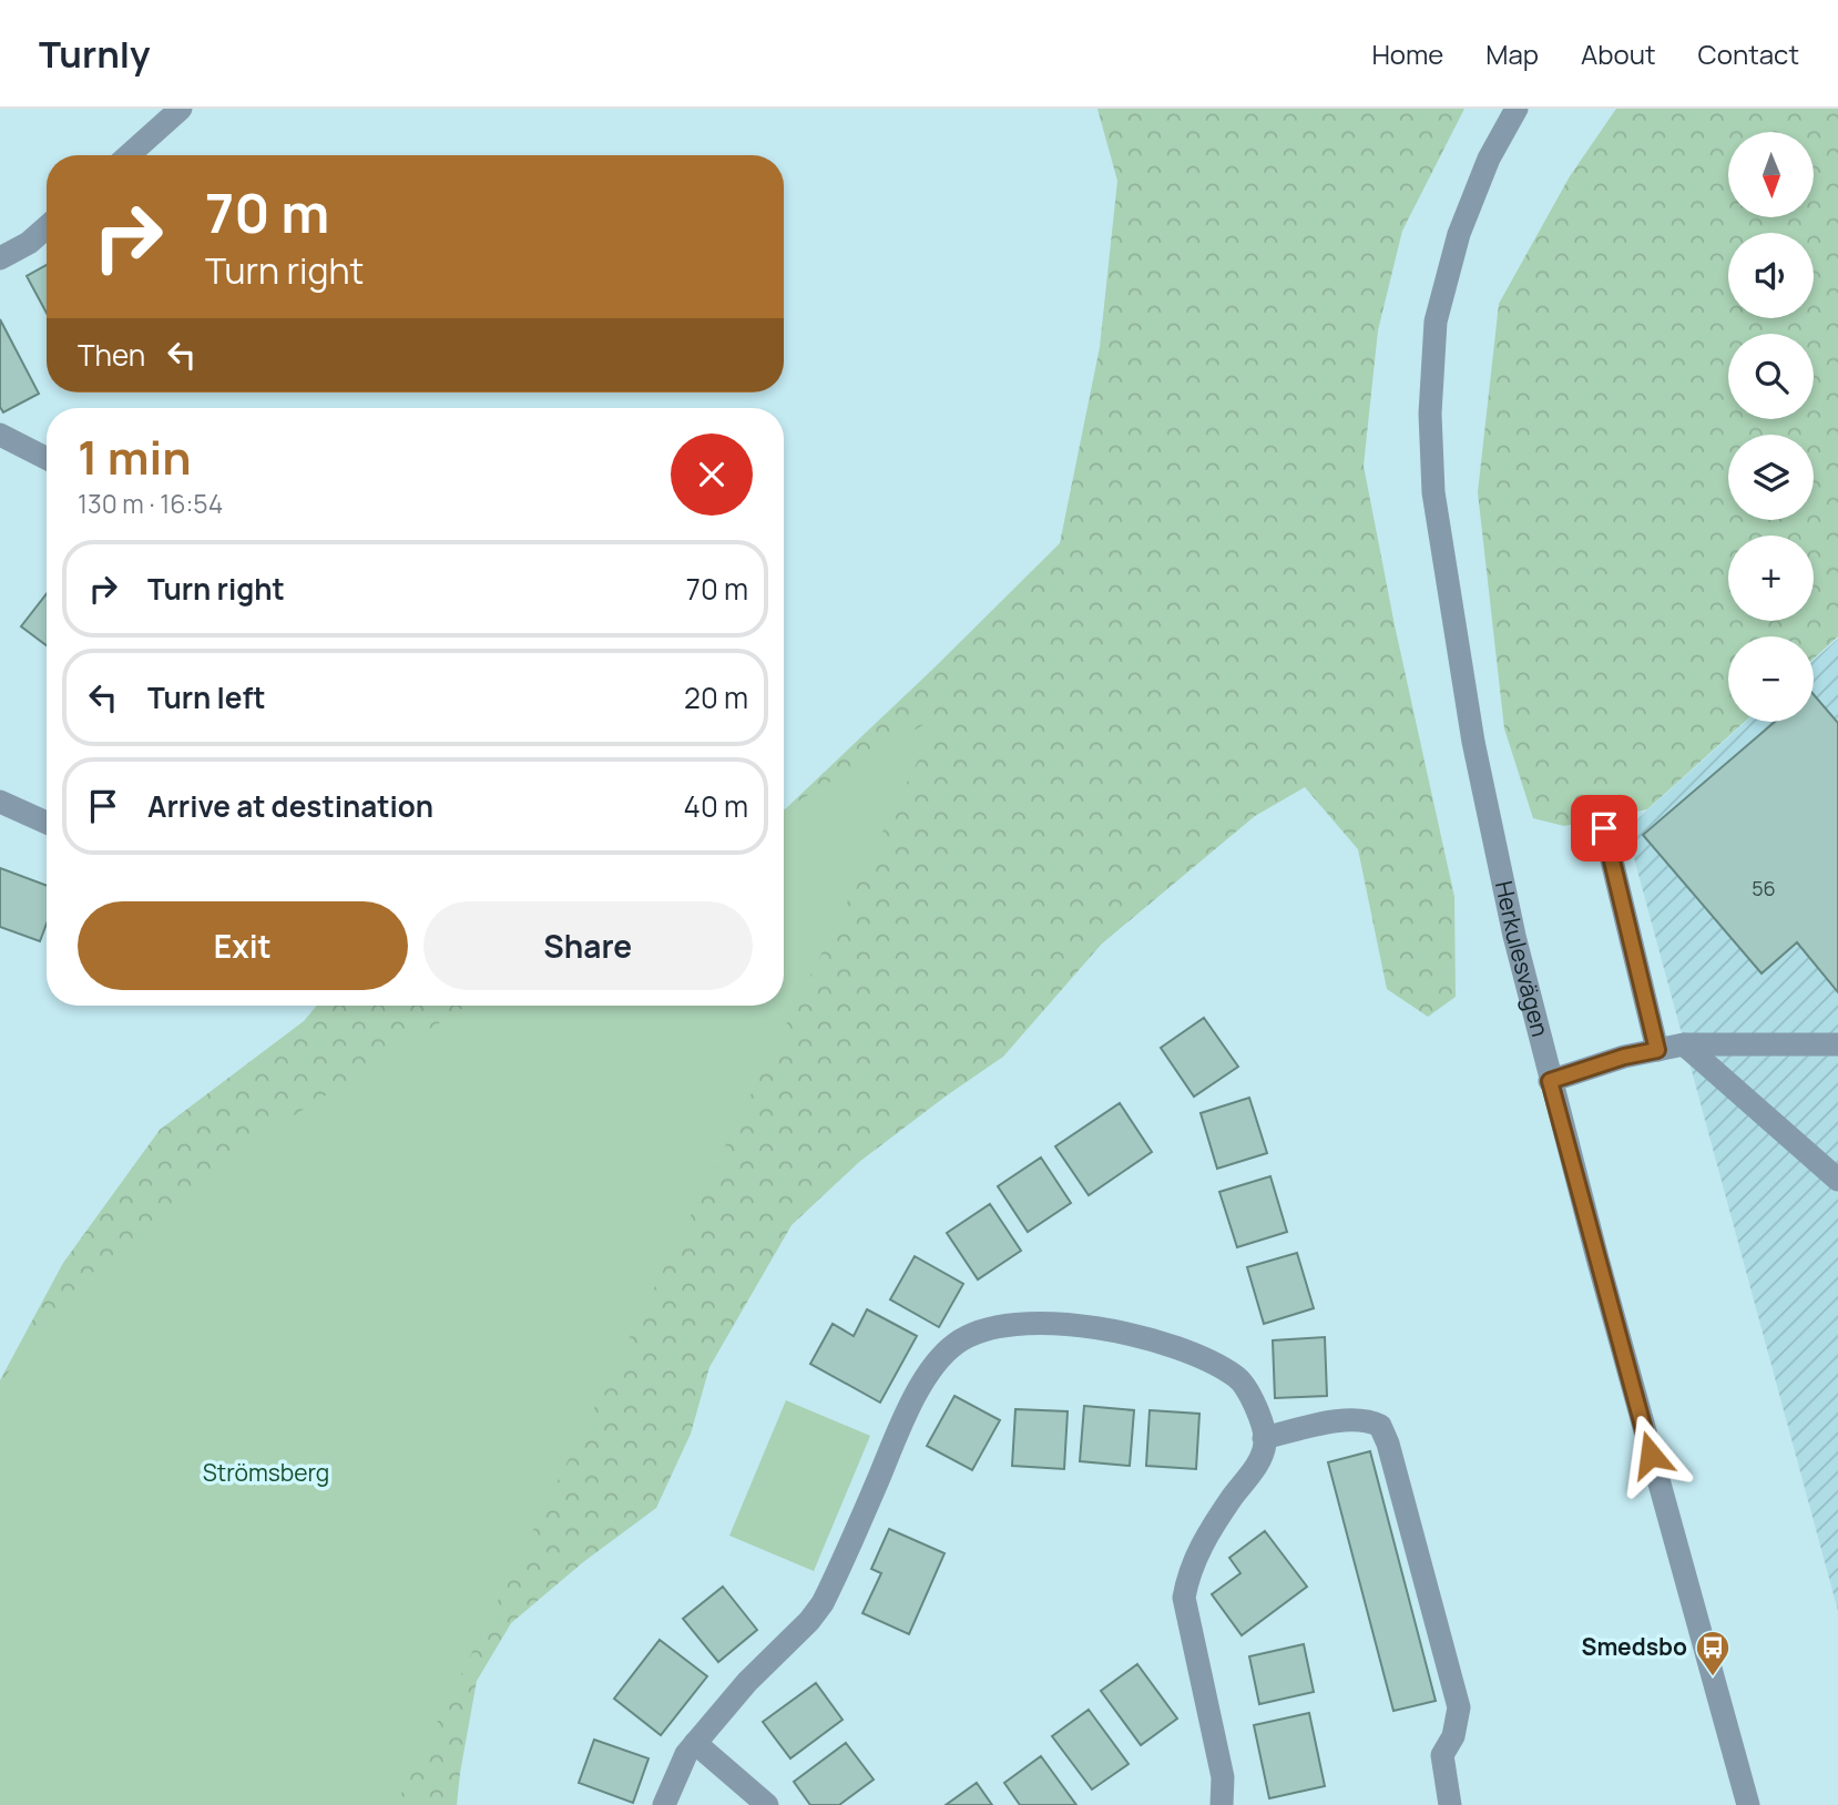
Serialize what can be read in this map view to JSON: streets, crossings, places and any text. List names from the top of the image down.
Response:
{
  "streets": {
    "street": ["Herkulesvägen"]
  },
  "parks": ["Strömsberg"],
  "places": {
    "bus stop": ["Smedsbo"]
  },
  "house_numbers": ["56"],
  "north": "bottom",
  "page": {
    "header": "Turnly",
    "nav": [
      "Home",
      "Map",
      "About",
      "Contact"
    ],
    "map_buttons": ["+", "−"],
    "turn": ["70 m", "Turn right"],
    "then": "Then",
    "heading": ["1 min", "130 m · 16:54"],
    "list": [
      {
        "name": "Turn right",
        "value": "70 m"
      },
      {
        "name": "Turn left",
        "value": "20 m"
      },
      {
        "name": "Arrive at destination",
        "value": "40 m"
      }
    ],
    "buttons": ["Exit", "Share"]
  }
}
